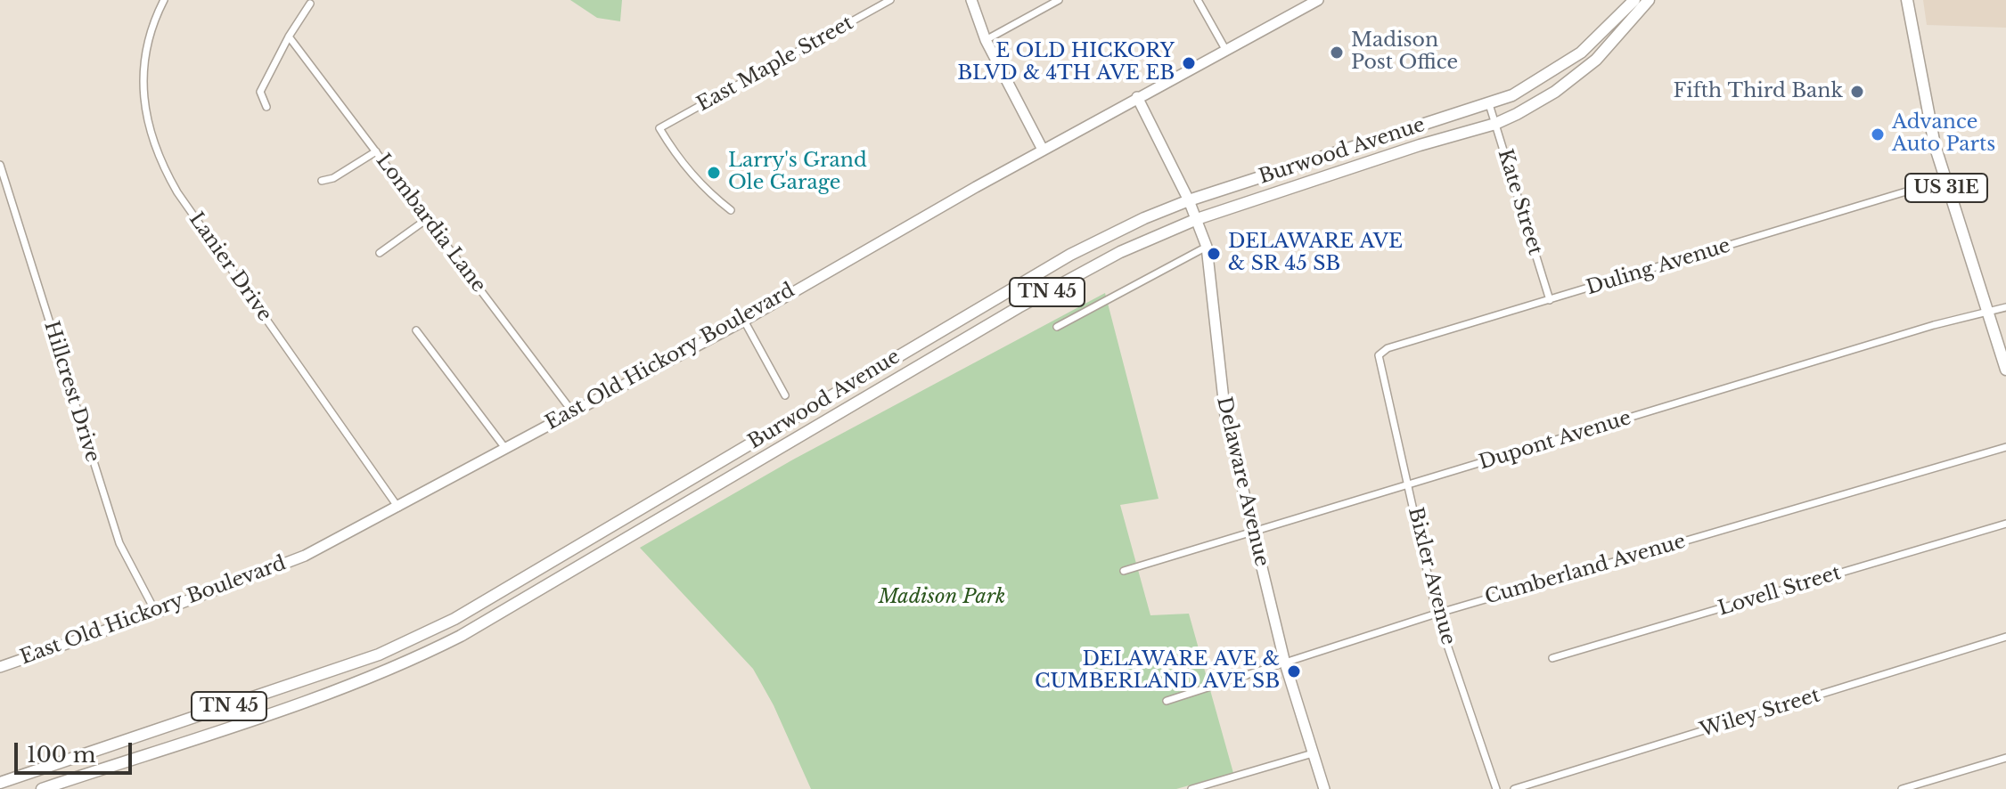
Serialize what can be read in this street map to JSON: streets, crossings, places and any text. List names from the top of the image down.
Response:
{
  "streets": {
    "main road": ["Burwood Avenue", "US 31E", "TN 45"],
    "street": [
      "East Maple Street",
      "Kate Street",
      "Lombardia Lane",
      "Lanier Drive",
      "Duling Avenue",
      "East Old Hickory Boulevard",
      "Hillcrest Drive",
      "Dupont Avenue",
      "Delaware Avenue",
      "Cumberland Avenue",
      "Bixler Avenue",
      "Lovell Street",
      "Wiley Street"
    ]
  },
  "crossings": [
    ["Burwood Avenue", "Kate Street"],
    ["Burwood Avenue", "Delaware Avenue"],
    ["US 31E", "Duling Avenue"],
    ["US 31E", "Dupont Avenue"],
    ["Kate Street", "Duling Avenue"],
    ["Lombardia Lane", "East Old Hickory Boulevard"],
    ["Lanier Drive", "East Old Hickory Boulevard"],
    ["Duling Avenue", "Bixler Avenue"],
    ["East Old Hickory Boulevard", "Hillcrest Drive"],
    ["East Old Hickory Boulevard", "Delaware Avenue"],
    ["Dupont Avenue", "Delaware Avenue"],
    ["Dupont Avenue", "Bixler Avenue"],
    ["Delaware Avenue", "Cumberland Avenue"],
    ["Cumberland Avenue", "Bixler Avenue"]
  ],
  "parks": ["Madison Park"],
  "places": [
    "Madison Post Office",
    "E OLD HICKORY BLVD & 4TH AVE EB",
    "Fifth Third Bank",
    "Advance Auto Parts",
    "Larry's Grand Ole Garage",
    "DELAWARE AVE & SR 45 SB",
    "DELAWARE AVE & CUMBERLAND AVE SB"
  ],
  "scale_bar": "100 m"
}
